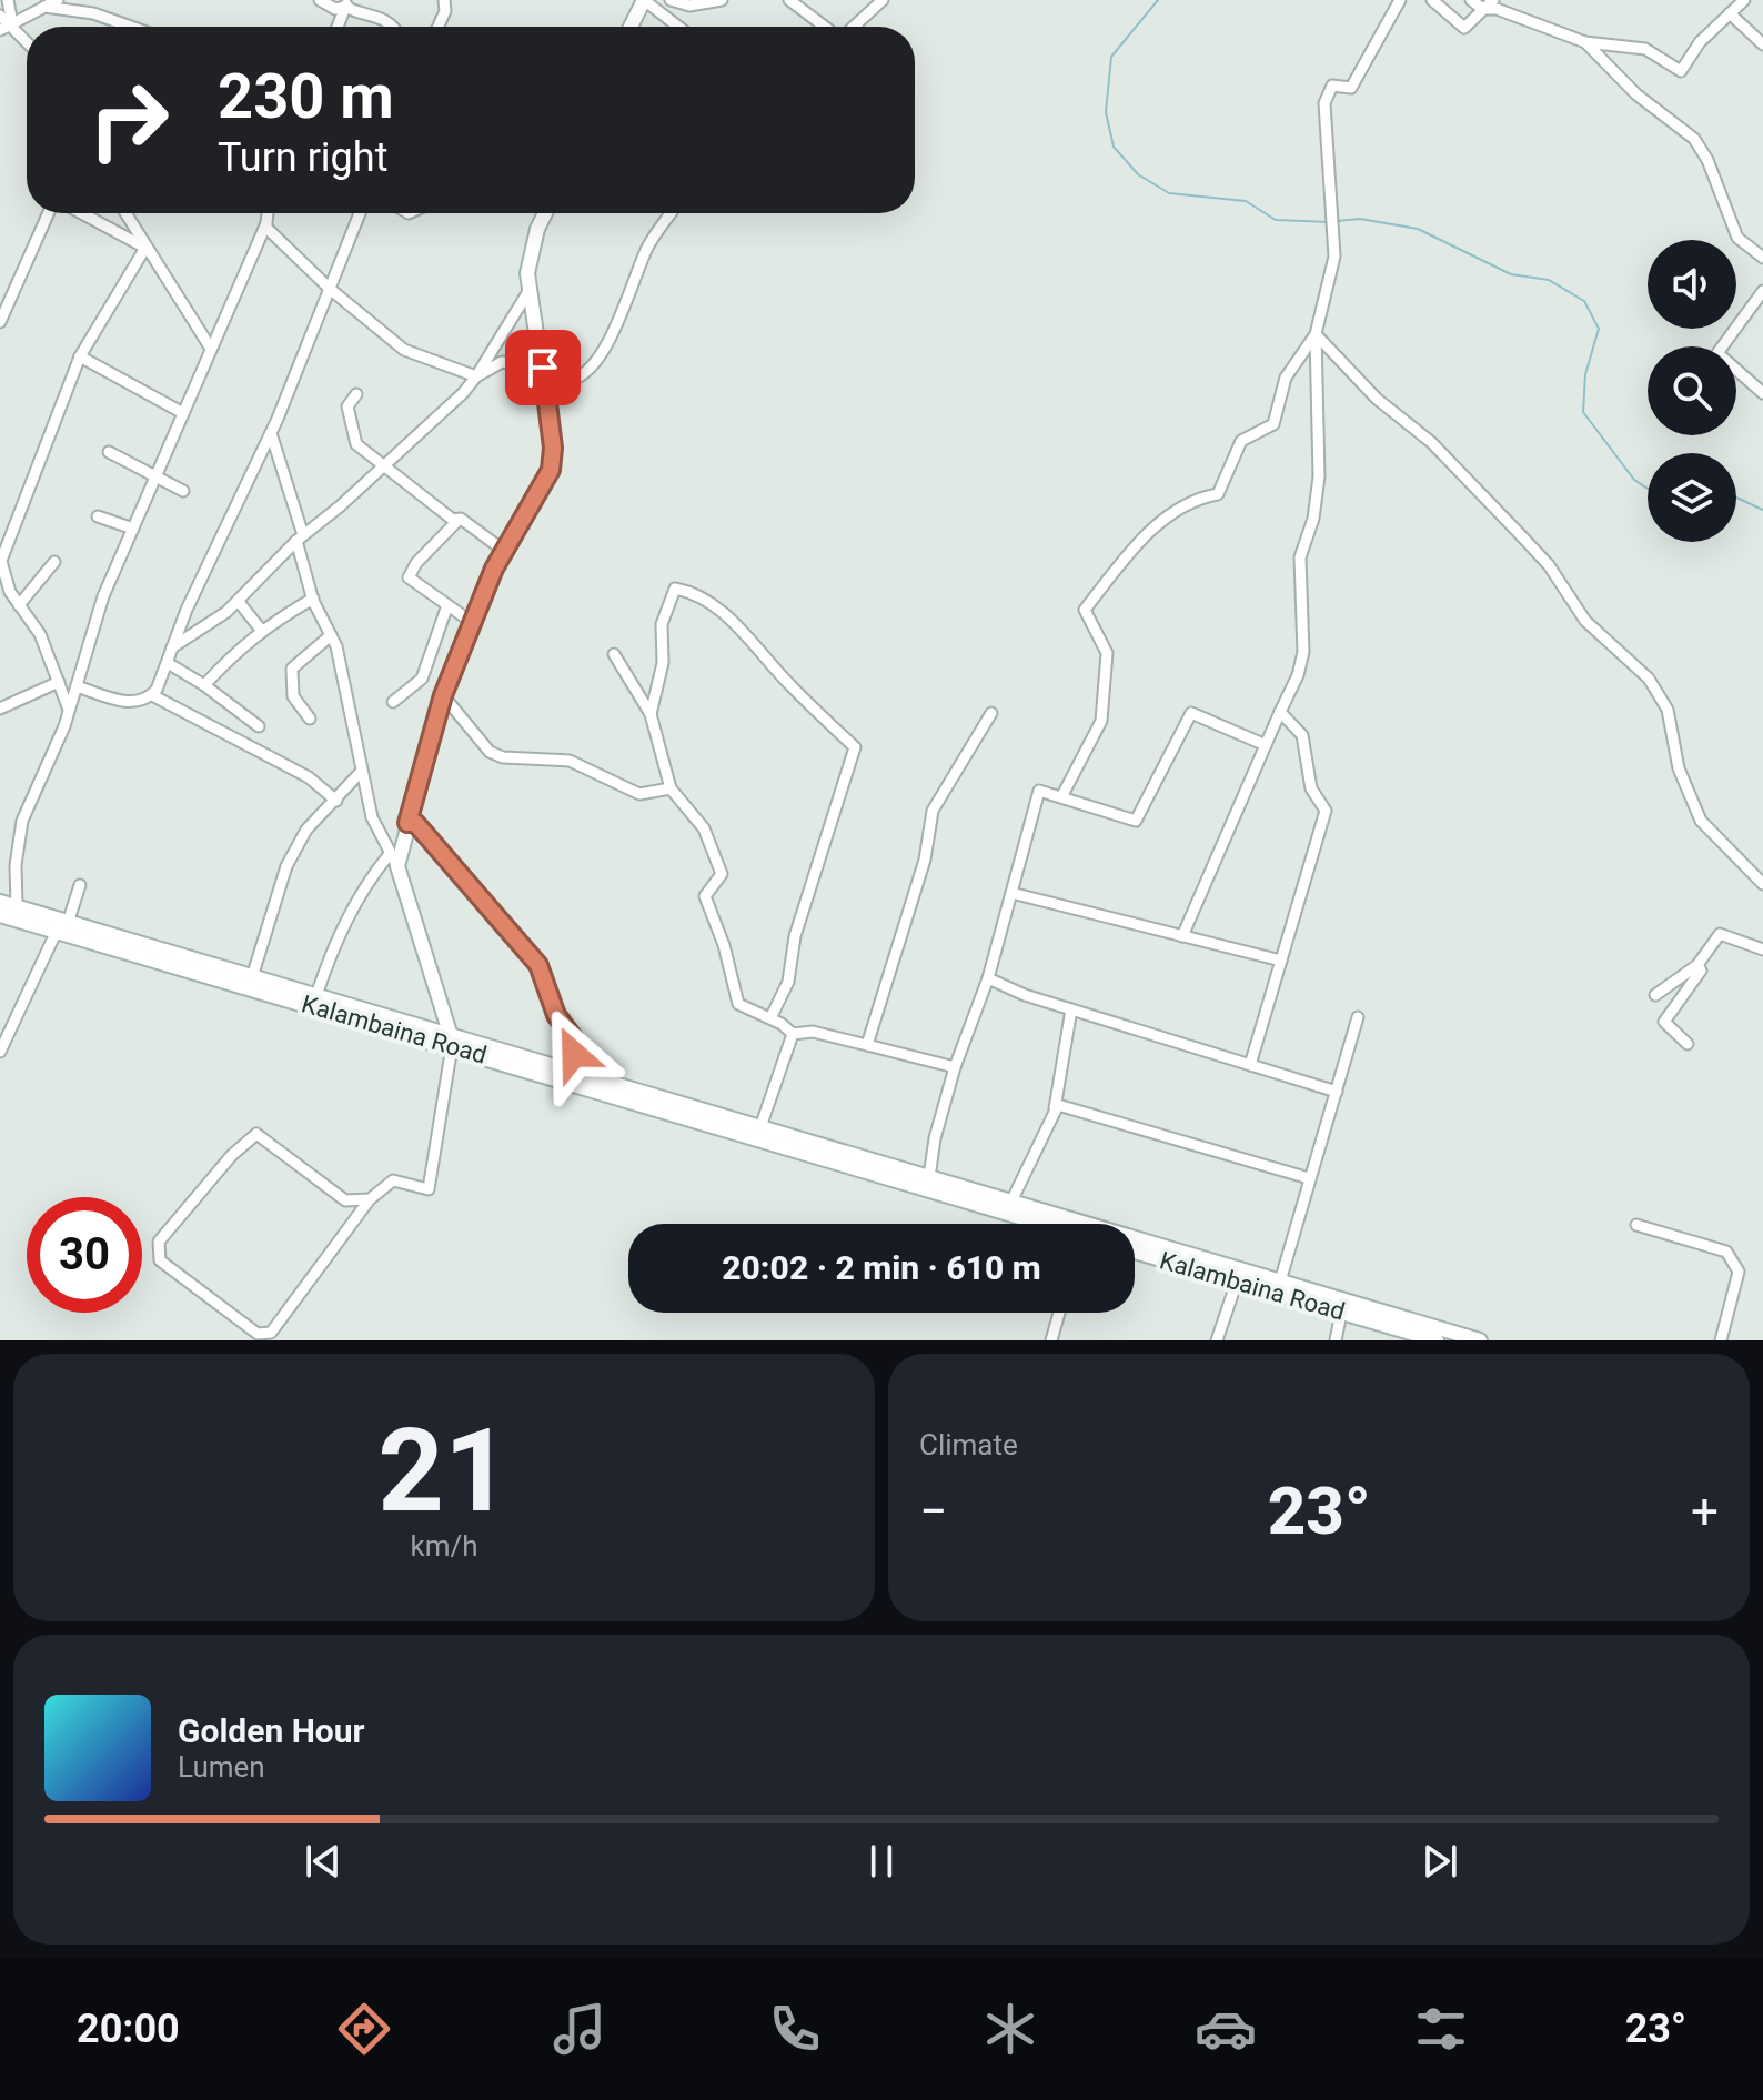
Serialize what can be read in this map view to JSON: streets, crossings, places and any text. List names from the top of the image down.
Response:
{
  "streets": {
    "main road": ["Kalambaina Road"]
  },
  "page": {
    "turn": ["230 m", "Turn right"],
    "limit": "30",
    "trip": "20:02 · 2 min · 610 m",
    "tile": [
      ["21", "km/h"],
      "Climate"
    ],
    "heat": ["−", "23°", "+"],
    "song": ["Golden Hour", "Lumen"],
    "tabs": ["20:00", "23°"]
  }
}
